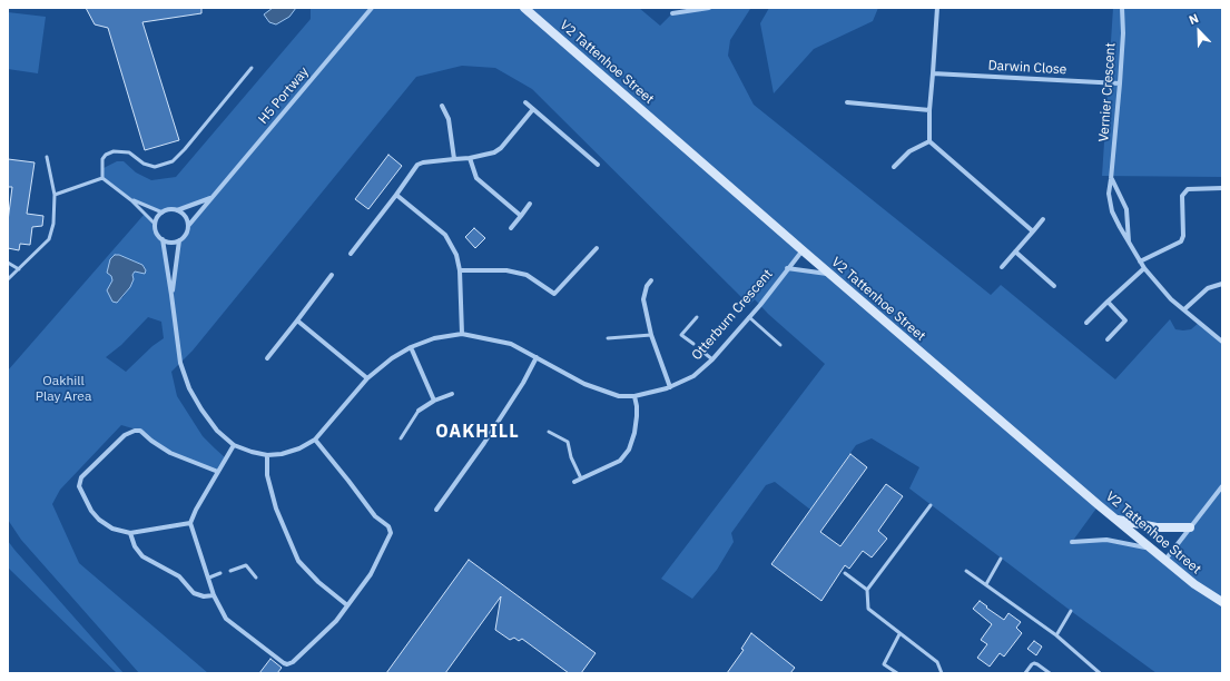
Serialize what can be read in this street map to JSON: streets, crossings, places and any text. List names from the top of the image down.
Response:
{
  "streets": {
    "street": [
      "V2 Tattenhoe Street",
      "Darwin Close",
      "Vernier Crescent",
      "H5 Portway",
      "Otterburn Crescent"
    ]
  },
  "crossings": [
    ["V2 Tattenhoe Street", "Otterburn Crescent"],
    ["Darwin Close", "Vernier Crescent"],
    ["H5 Portway", "Otterburn Crescent"]
  ],
  "districts": ["OAKHILL"],
  "parks": ["Oakhill Play Area"],
  "north": "top left"
}
